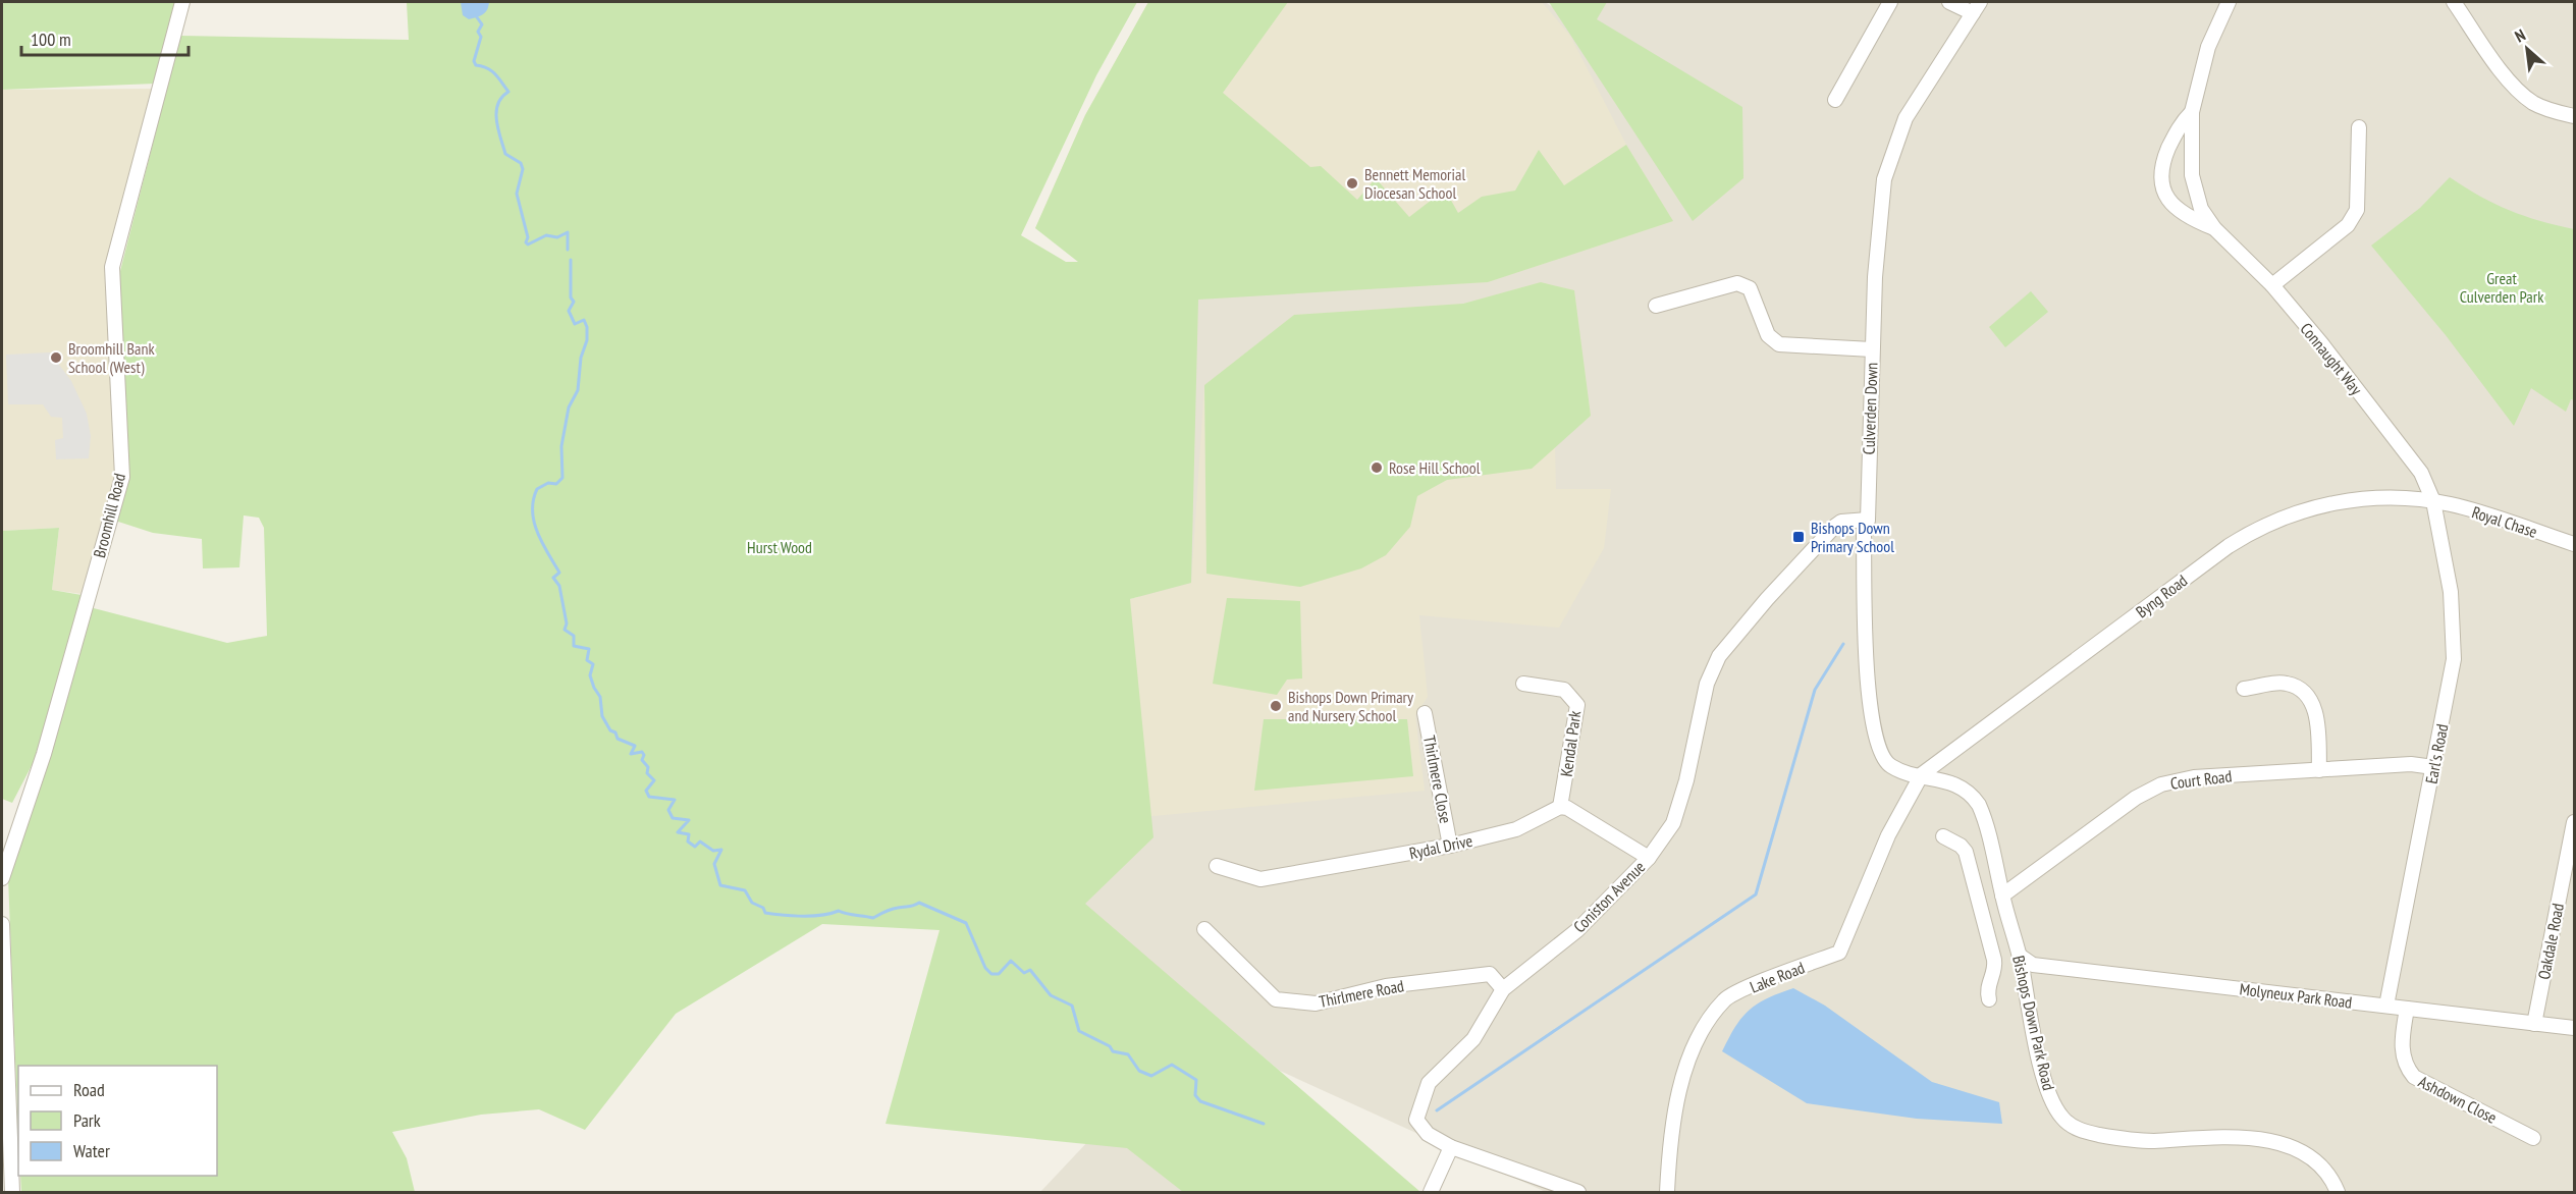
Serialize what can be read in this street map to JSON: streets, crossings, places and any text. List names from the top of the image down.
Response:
{
  "streets": {
    "street": [
      "Connaught Way",
      "Culverden Down",
      "Broomhill Road",
      "Royal Chase",
      "Byng Road",
      "Kendal Park",
      "Earl's Road",
      "Thirlmere Close",
      "Court Road",
      "Rydal Drive",
      "Coniston Avenue",
      "Oakdale Road",
      "Lake Road",
      "Thirlmere Road",
      "Molyneux Park Road",
      "Bishops Down Park Road",
      "Ashdown Close"
    ]
  },
  "crossings": [
    ["Connaught Way", "Royal Chase"],
    ["Connaught Way", "Byng Road"],
    ["Connaught Way", "Earl's Road"],
    ["Culverden Down", "Byng Road"],
    ["Culverden Down", "Coniston Avenue"],
    ["Culverden Down", "Lake Road"],
    ["Culverden Down", "Bishops Down Park Road"],
    ["Royal Chase", "Byng Road"],
    ["Royal Chase", "Earl's Road"],
    ["Byng Road", "Earl's Road"],
    ["Byng Road", "Lake Road"],
    ["Kendal Park", "Rydal Drive"],
    ["Earl's Road", "Court Road"],
    ["Earl's Road", "Molyneux Park Road"],
    ["Thirlmere Close", "Rydal Drive"],
    ["Court Road", "Bishops Down Park Road"],
    ["Coniston Avenue", "Thirlmere Road"],
    ["Oakdale Road", "Molyneux Park Road"],
    ["Molyneux Park Road", "Bishops Down Park Road"],
    ["Molyneux Park Road", "Ashdown Close"]
  ],
  "parks": ["Great Culverden Park", "Hurst Wood"],
  "places": {
    "other": [
      "Bennett Memorial Diocesan School",
      "Broomhill Bank School (West)",
      "Rose Hill School",
      "Bishops Down Primary and Nursery School"
    ],
    "transit": ["Bishops Down Primary School"]
  },
  "legend": ["Road", "Park", "Water"],
  "scale_bar": "100 m",
  "north": "top left"
}
